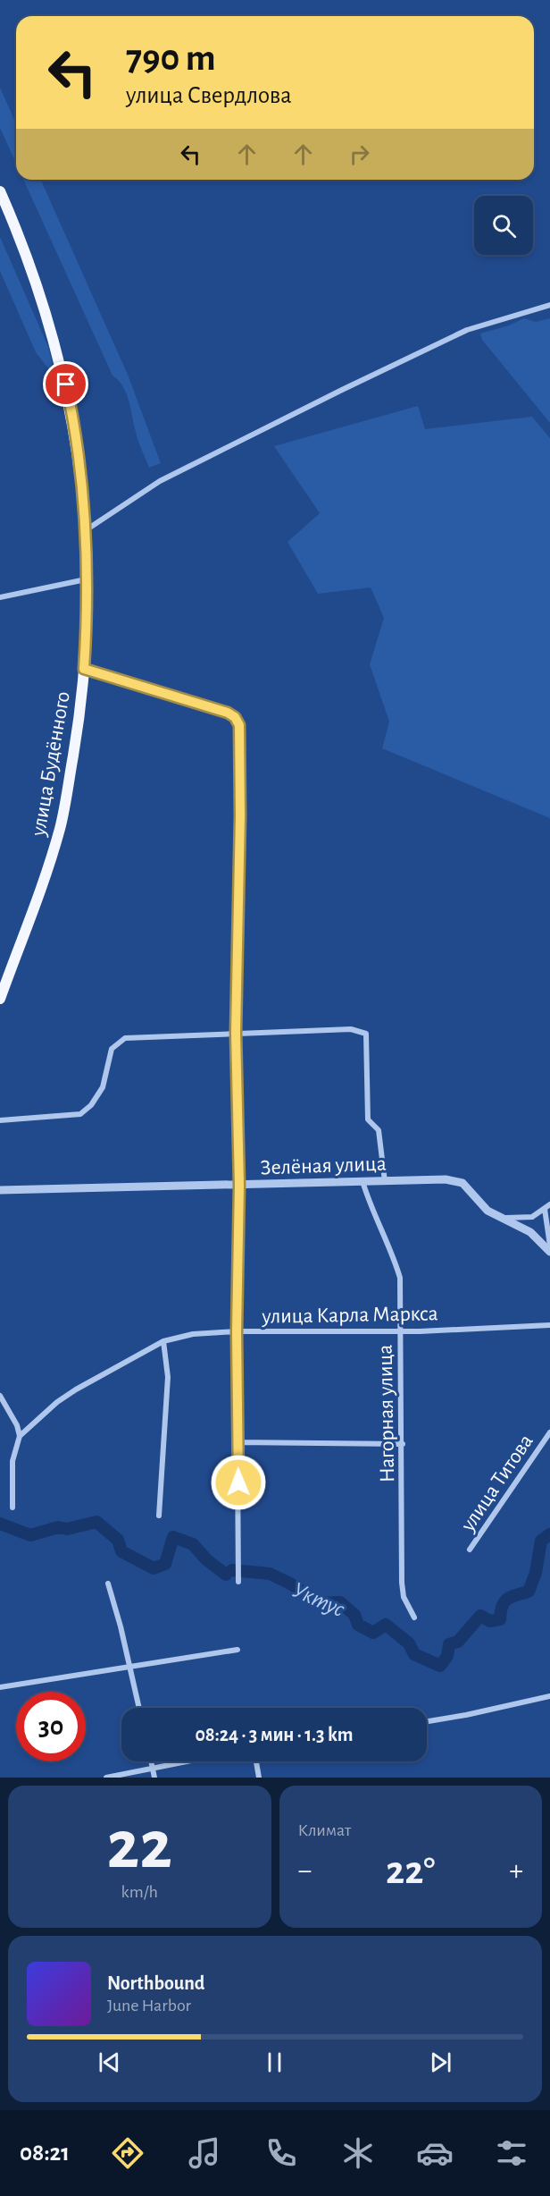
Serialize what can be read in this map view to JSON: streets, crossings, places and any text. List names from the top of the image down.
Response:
{
  "streets": {
    "main road": ["улица Будённого"],
    "street": [
      "Зелёная улица",
      "улица Карла Маркса",
      "Нагорная улица",
      "улица Титова"
    ]
  },
  "crossings": [
    ["Зелёная улица", "Нагорная улица"],
    ["улица Карла Маркса", "Нагорная улица"]
  ],
  "water": ["Уктус"],
  "page": {
    "turn": ["790 m", "улица Свердлова"],
    "limit": "30",
    "trip": "08:24 · 3 мин · 1.3 km",
    "tile": [
      ["22", "km/h"],
      "Климат"
    ],
    "heat": ["−", "22°", "+"],
    "song": ["Northbound", "June Harbor"],
    "tabs": "08:21"
  }
}
